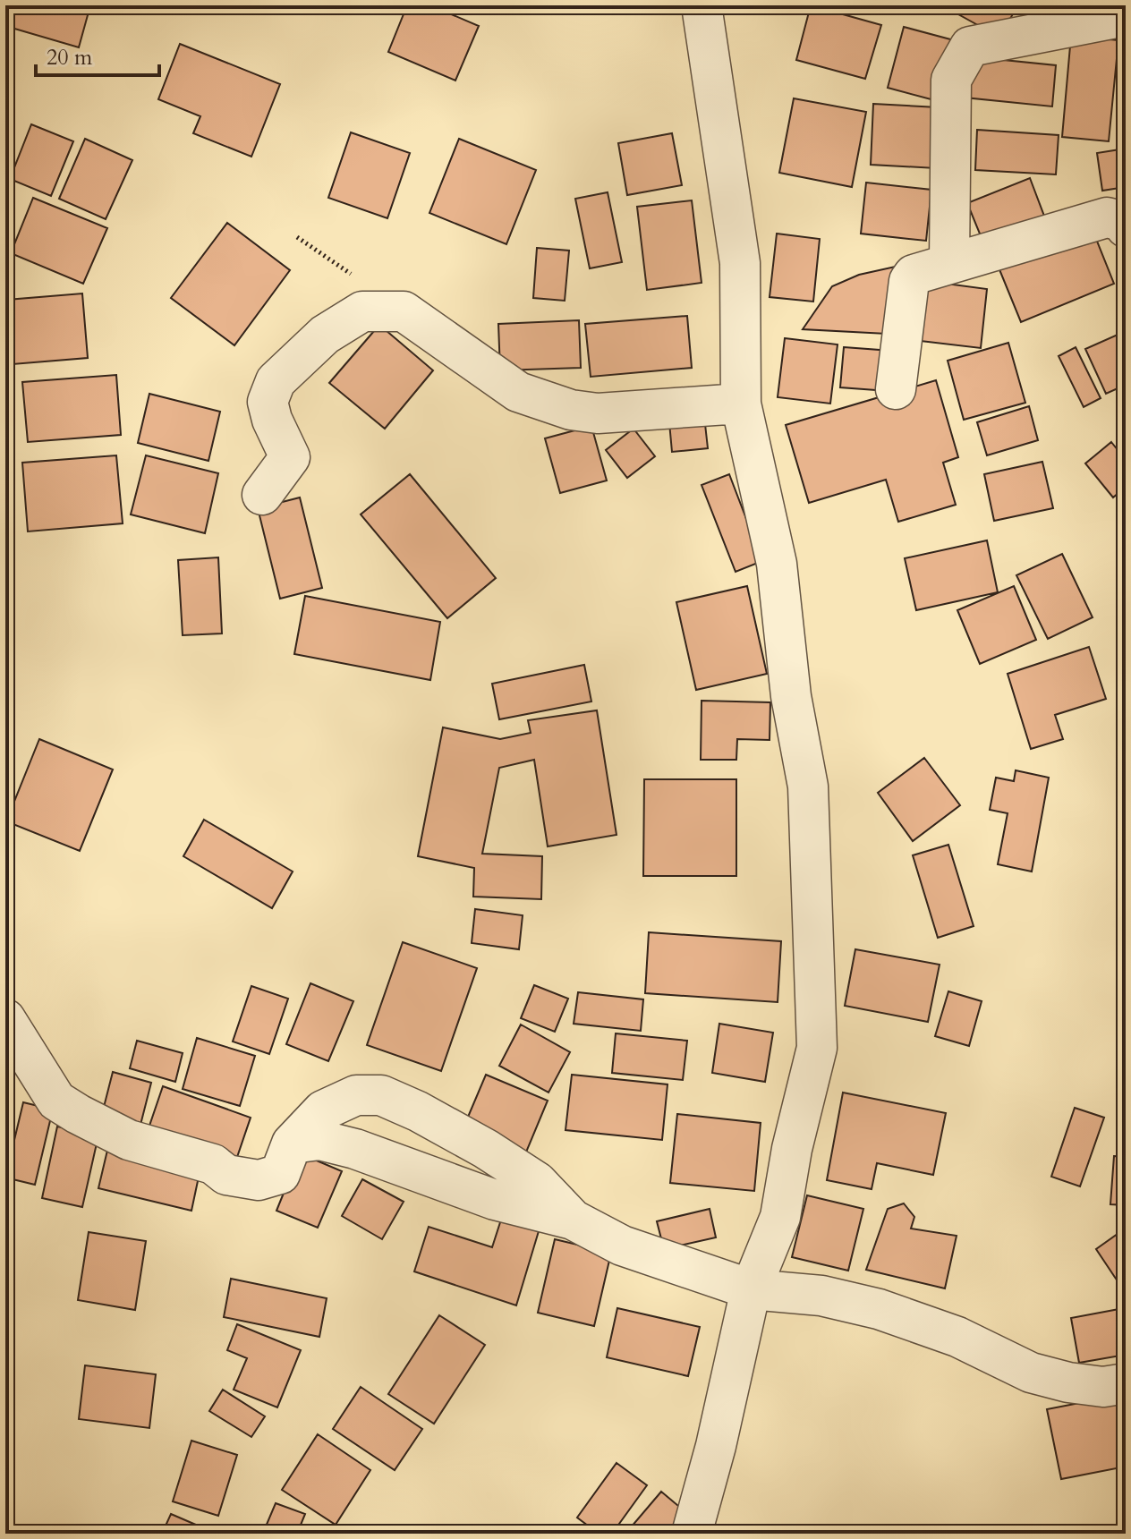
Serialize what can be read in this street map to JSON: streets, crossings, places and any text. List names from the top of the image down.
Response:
{
  "scale_bar": "20 m"
}
